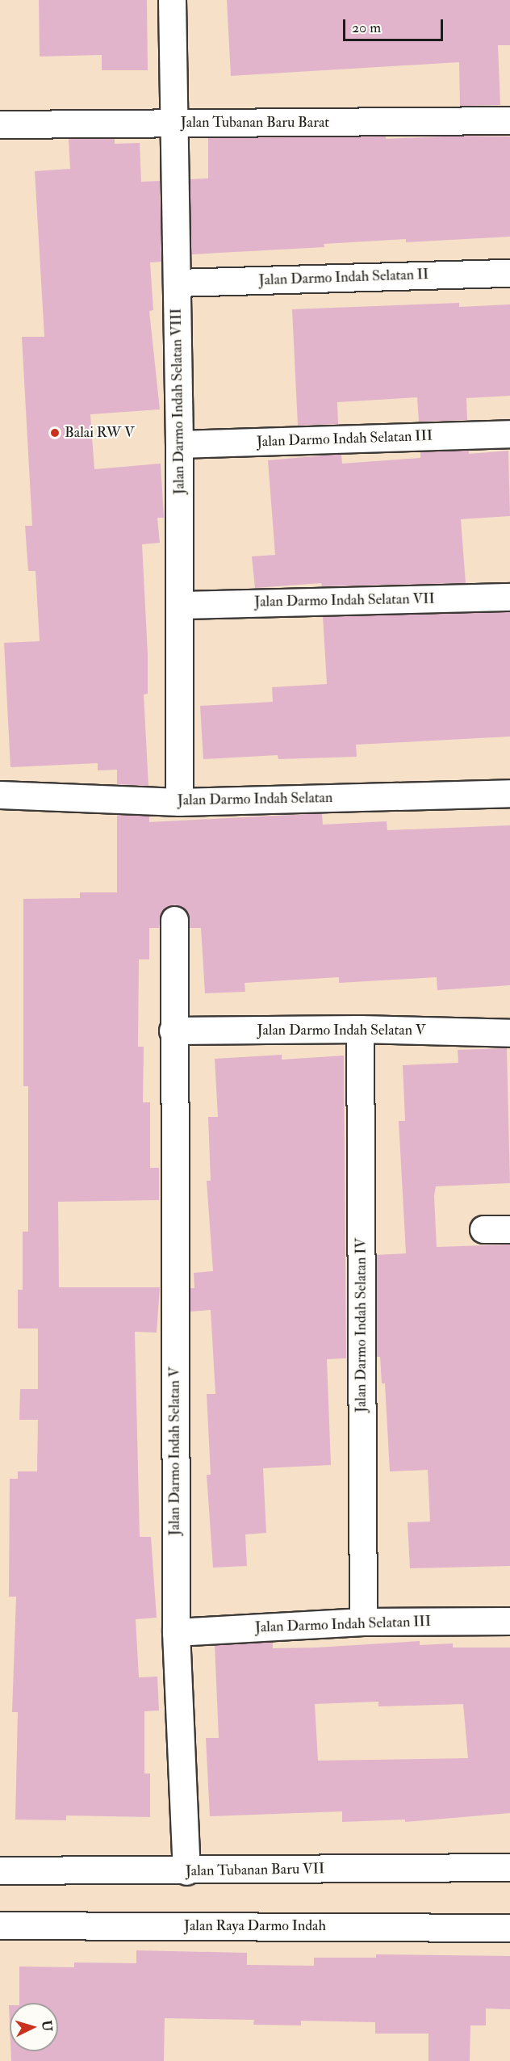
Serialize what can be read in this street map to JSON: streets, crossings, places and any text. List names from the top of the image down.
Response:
{
  "streets": {
    "street": [
      "Jalan Tubanan Baru Barat",
      "Jalan Darmo Indah Selatan II",
      "Jalan Darmo Indah Selatan VIII",
      "Jalan Darmo Indah Selatan III",
      "Jalan Darmo Indah Selatan VII",
      "Jalan Darmo Indah Selatan",
      "Jalan Darmo Indah Selatan V",
      "Jalan Darmo Indah Selatan IV",
      "Jalan Tubanan Baru VII",
      "Jalan Raya Darmo Indah"
    ]
  },
  "crossings": [
    ["Jalan Tubanan Baru Barat", "Jalan Darmo Indah Selatan VIII"],
    ["Jalan Darmo Indah Selatan II", "Jalan Darmo Indah Selatan VIII"],
    ["Jalan Darmo Indah Selatan VIII", "Jalan Darmo Indah Selatan III"],
    ["Jalan Darmo Indah Selatan VIII", "Jalan Darmo Indah Selatan VII"],
    ["Jalan Darmo Indah Selatan VIII", "Jalan Darmo Indah Selatan"],
    ["Jalan Darmo Indah Selatan III", "Jalan Darmo Indah Selatan V"],
    ["Jalan Darmo Indah Selatan III", "Jalan Darmo Indah Selatan IV"],
    ["Jalan Darmo Indah Selatan V", "Jalan Darmo Indah Selatan IV"],
    ["Jalan Darmo Indah Selatan V", "Jalan Tubanan Baru VII"]
  ],
  "places": ["Balai RW V"],
  "scale_bar": "20 m",
  "north": "right"
}
